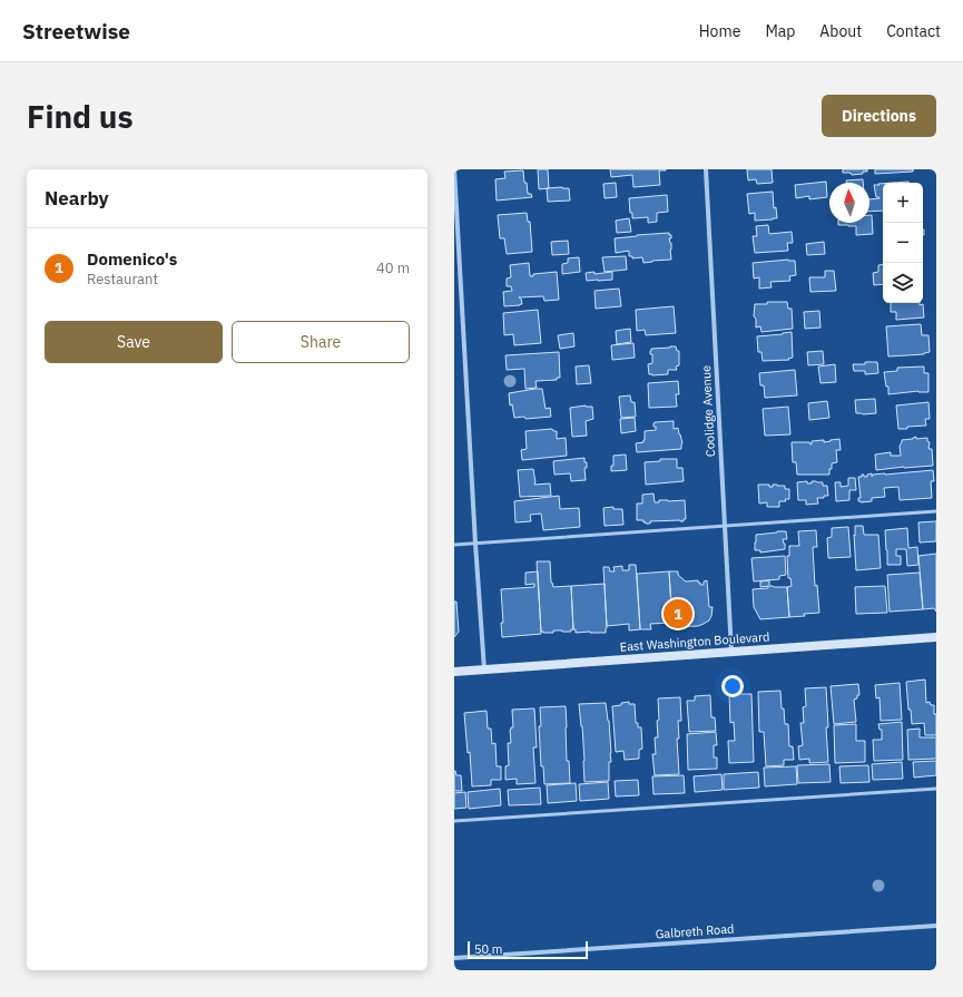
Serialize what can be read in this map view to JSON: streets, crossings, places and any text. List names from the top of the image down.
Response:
{
  "streets": {
    "main road": ["East Washington Boulevard"],
    "street": ["Coolidge Avenue", "Galbreth Road"]
  },
  "crossings": [
    ["Coolidge Avenue", "East Washington Boulevard"]
  ],
  "scale_bar": "50 m",
  "north": "top",
  "page": {
    "header": "Streetwise",
    "nav": [
      "Home",
      "Map",
      "About",
      "Contact"
    ],
    "buttons": [
      "Directions",
      ["Save", "Share"]
    ],
    "title": "Find us",
    "heading": "Nearby",
    "map_buttons": ["+", "−"],
    "list": [
      {
        "mark": "1",
        "name": "Domenico's",
        "note": "Restaurant",
        "value": "40 m"
      }
    ],
    "pins": "1",
    "scale": "50 m"
  }
}
